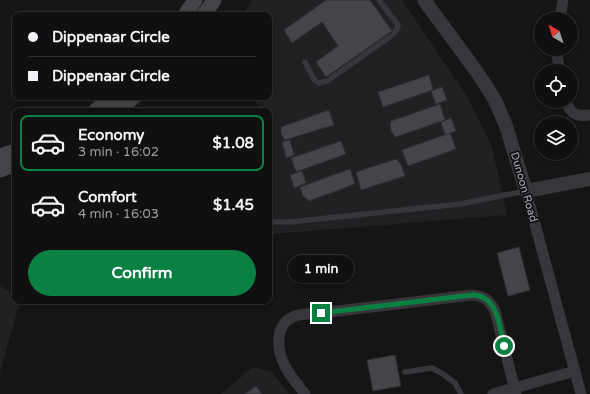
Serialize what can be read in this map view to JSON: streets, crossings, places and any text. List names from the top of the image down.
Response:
{
  "streets": {
    "street": ["Dunoon Road"]
  },
  "north": "top left",
  "page": {
    "banner": ["Dippenaar Circle", "Dippenaar Circle"],
    "list": [
      {
        "name": "Economy",
        "note": "3 min · 16:02",
        "value": "$1.08"
      },
      {
        "name": "Comfort",
        "note": "4 min · 16:03",
        "value": "$1.45"
      }
    ],
    "buttons": "Confirm",
    "bubble": "1 min"
  }
}
